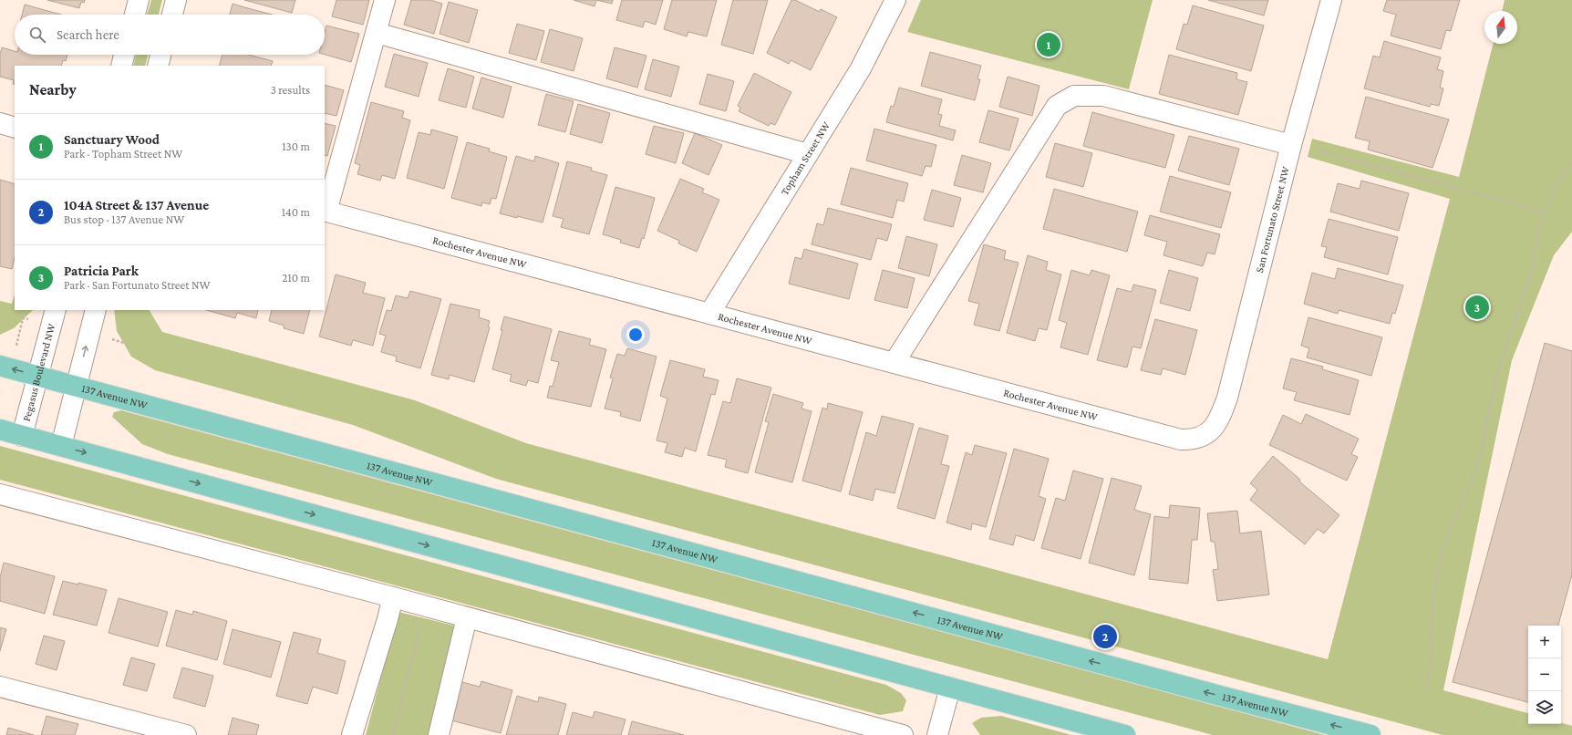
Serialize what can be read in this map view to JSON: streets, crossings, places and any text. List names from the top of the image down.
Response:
{
  "streets": {
    "main road": ["137 Avenue NW"],
    "street": [
      "Topham Street NW",
      "San Fortunato Street NW",
      "Rochester Avenue NW",
      "Pegasus Boulevard NW"
    ]
  },
  "crossings": [
    ["Topham Street NW", "Rochester Avenue NW"],
    ["San Fortunato Street NW", "Rochester Avenue NW"],
    ["Pegasus Boulevard NW", "137 Avenue NW"]
  ],
  "north": "top",
  "page": {
    "search": "Search here",
    "pins": ["1", "3", "2"],
    "heading": ["Nearby", "3 results"],
    "list": [
      {
        "mark": "1",
        "name": "Sanctuary Wood",
        "note": "Park · Topham Street NW",
        "value": "130 m"
      },
      {
        "mark": "2",
        "name": "104A Street & 137 Avenue",
        "note": "Bus stop · 137 Avenue NW",
        "value": "140 m"
      },
      {
        "mark": "3",
        "name": "Patricia Park",
        "note": "Park · San Fortunato Street NW",
        "value": "210 m"
      }
    ],
    "map_buttons": ["+", "−"]
  }
}
